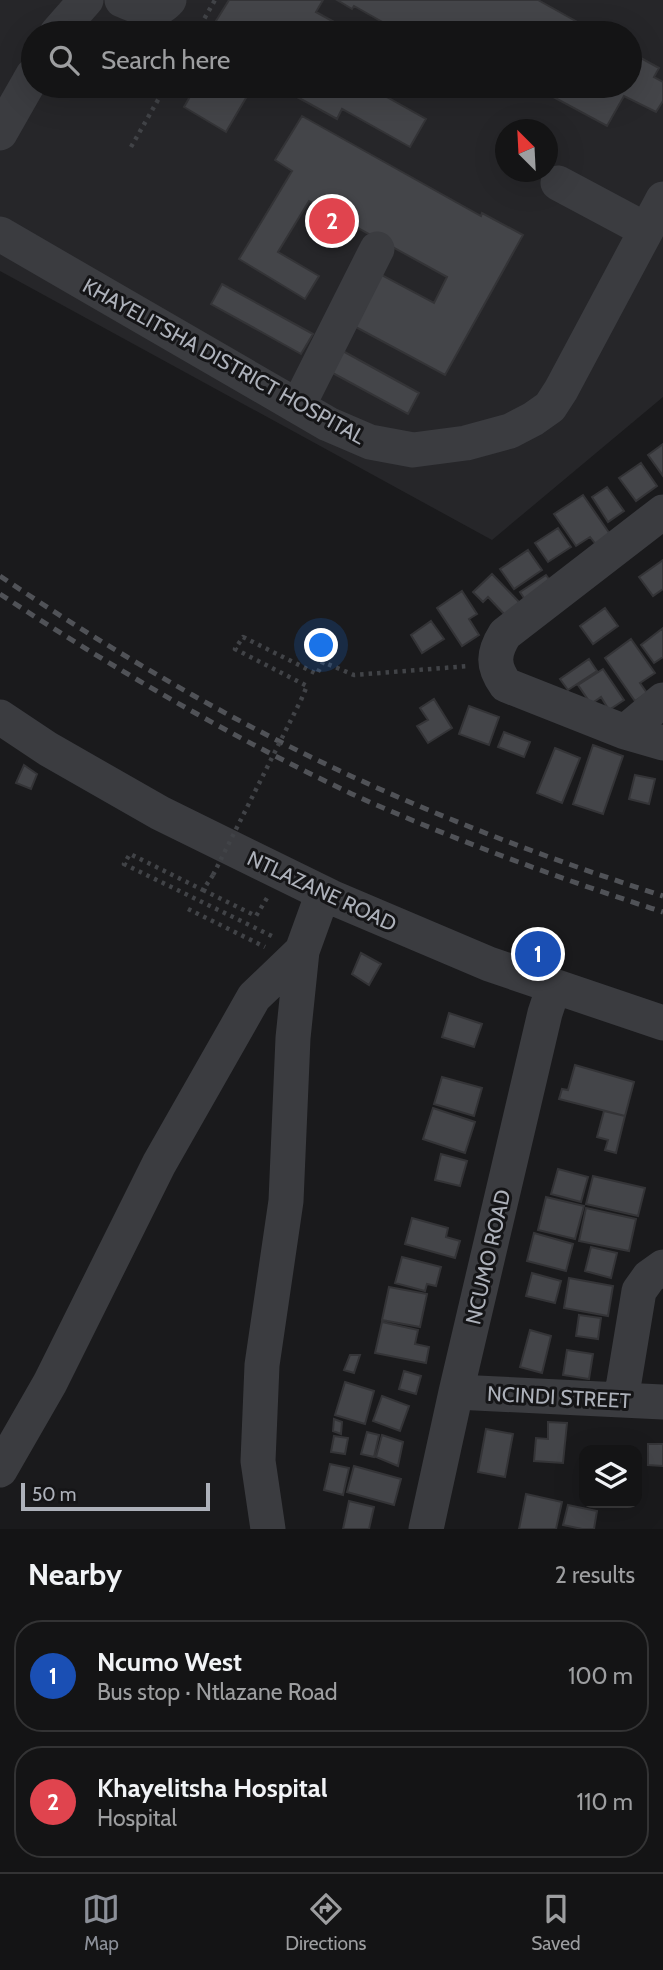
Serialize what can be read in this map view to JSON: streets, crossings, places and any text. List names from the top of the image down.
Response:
{
  "streets": {
    "street": [
      "KHAYELITSHA DISTRICT HOSPITAL",
      "NTLAZANE ROAD",
      "NCUMO ROAD",
      "NCINDI STREET"
    ]
  },
  "crossings": [
    ["NTLAZANE ROAD", "NCUMO ROAD"],
    ["NCUMO ROAD", "NCINDI STREET"]
  ],
  "scale_bar": "50 m",
  "north": "top left",
  "page": {
    "search": "Search here",
    "pins": ["2", "1"],
    "scale": "50 m",
    "heading": ["Nearby", "2 results"],
    "list": [
      {
        "mark": "1",
        "name": "Ncumo West",
        "note": "Bus stop · Ntlazane Road",
        "value": "100 m"
      },
      {
        "mark": "2",
        "name": "Khayelitsha Hospital",
        "note": "Hospital",
        "value": "110 m"
      }
    ],
    "nav": ["Map", "Directions", "Saved"]
  }
}
